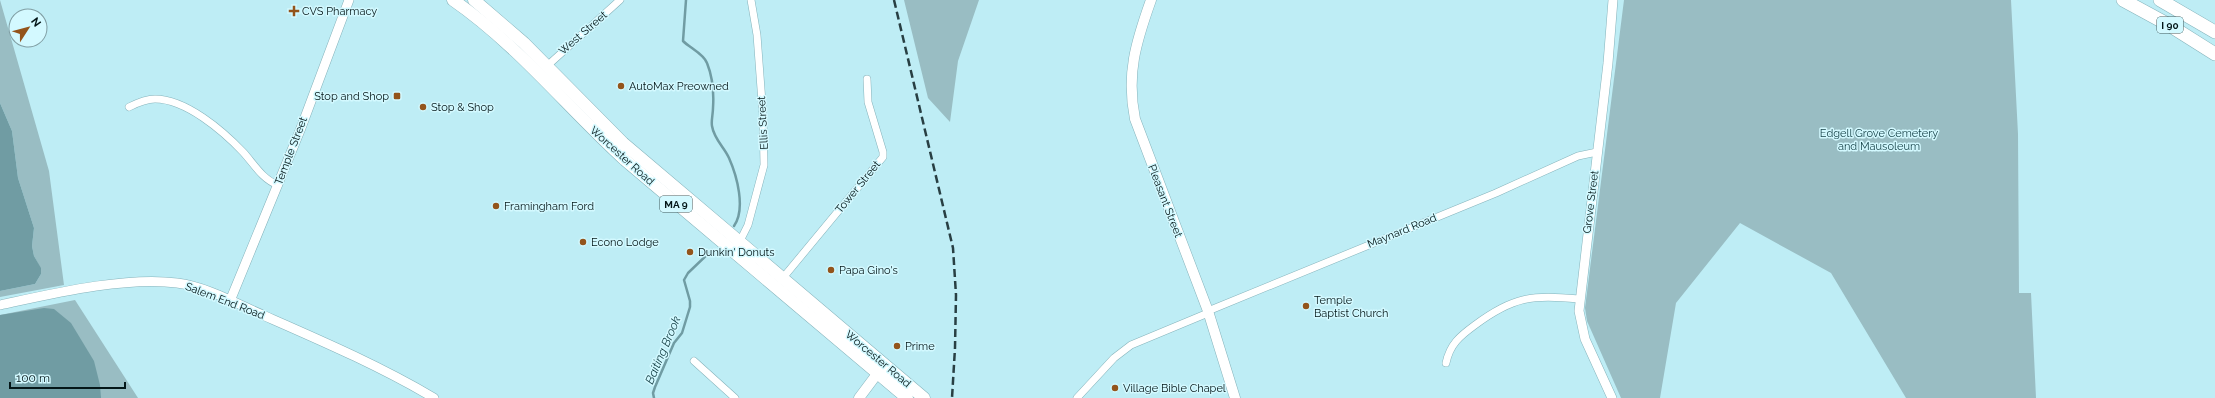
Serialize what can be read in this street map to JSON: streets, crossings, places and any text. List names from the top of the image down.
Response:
{
  "streets": {
    "highway": ["I 90", "Worcester Road", "MA 9"],
    "main road": ["Pleasant Street"],
    "street": [
      "West Street",
      "Ellis Street",
      "Temple Street",
      "Tower Street",
      "Grove Street",
      "Maynard Road",
      "Salem End Road"
    ]
  },
  "crossings": [
    ["West Street", "Worcester Road"],
    ["Ellis Street", "Worcester Road"],
    ["Temple Street", "Salem End Road"],
    ["Worcester Road", "Tower Street"],
    ["Pleasant Street", "Maynard Road"],
    ["Grove Street", "Maynard Road"]
  ],
  "water": ["Baiting Brook"],
  "parks": ["Edgell Grove Cemetery and Mausoleum"],
  "places": {
    "health": ["CVS Pharmacy"],
    "other": [
      "AutoMax Preowned",
      "Stop & Shop",
      "Framingham Ford",
      "Econo Lodge",
      "Dunkin' Donuts",
      "Papa Gino's",
      "Temple Baptist Church",
      "Prime",
      "Village Bible Chapel"
    ],
    "transit": ["Stop and Shop"]
  },
  "scale_bar": "100 m",
  "north": "top right"
}
